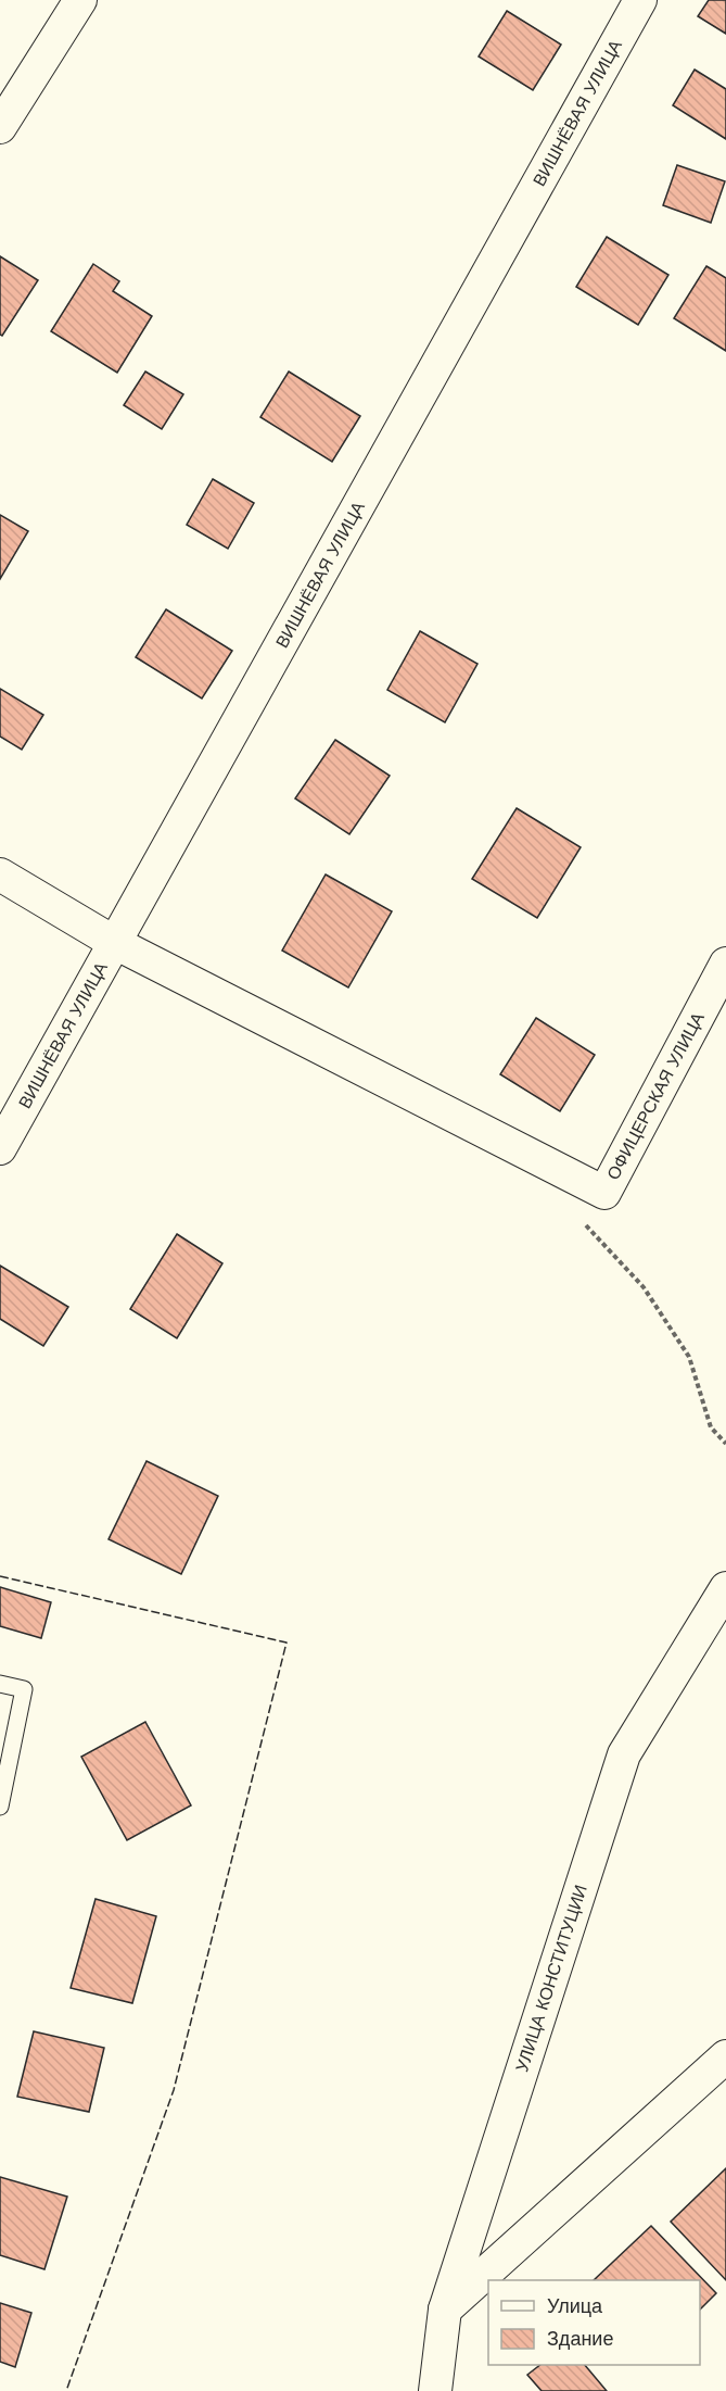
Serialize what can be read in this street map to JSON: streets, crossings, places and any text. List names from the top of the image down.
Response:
{
  "streets": {
    "street": ["ВИШНЁВАЯ УЛИЦА", "ОФИЦЕРСКАЯ УЛИЦА", "УЛИЦА КОНСТИТУЦИИ"]
  },
  "legend": ["Улица", "Здание"]
}
